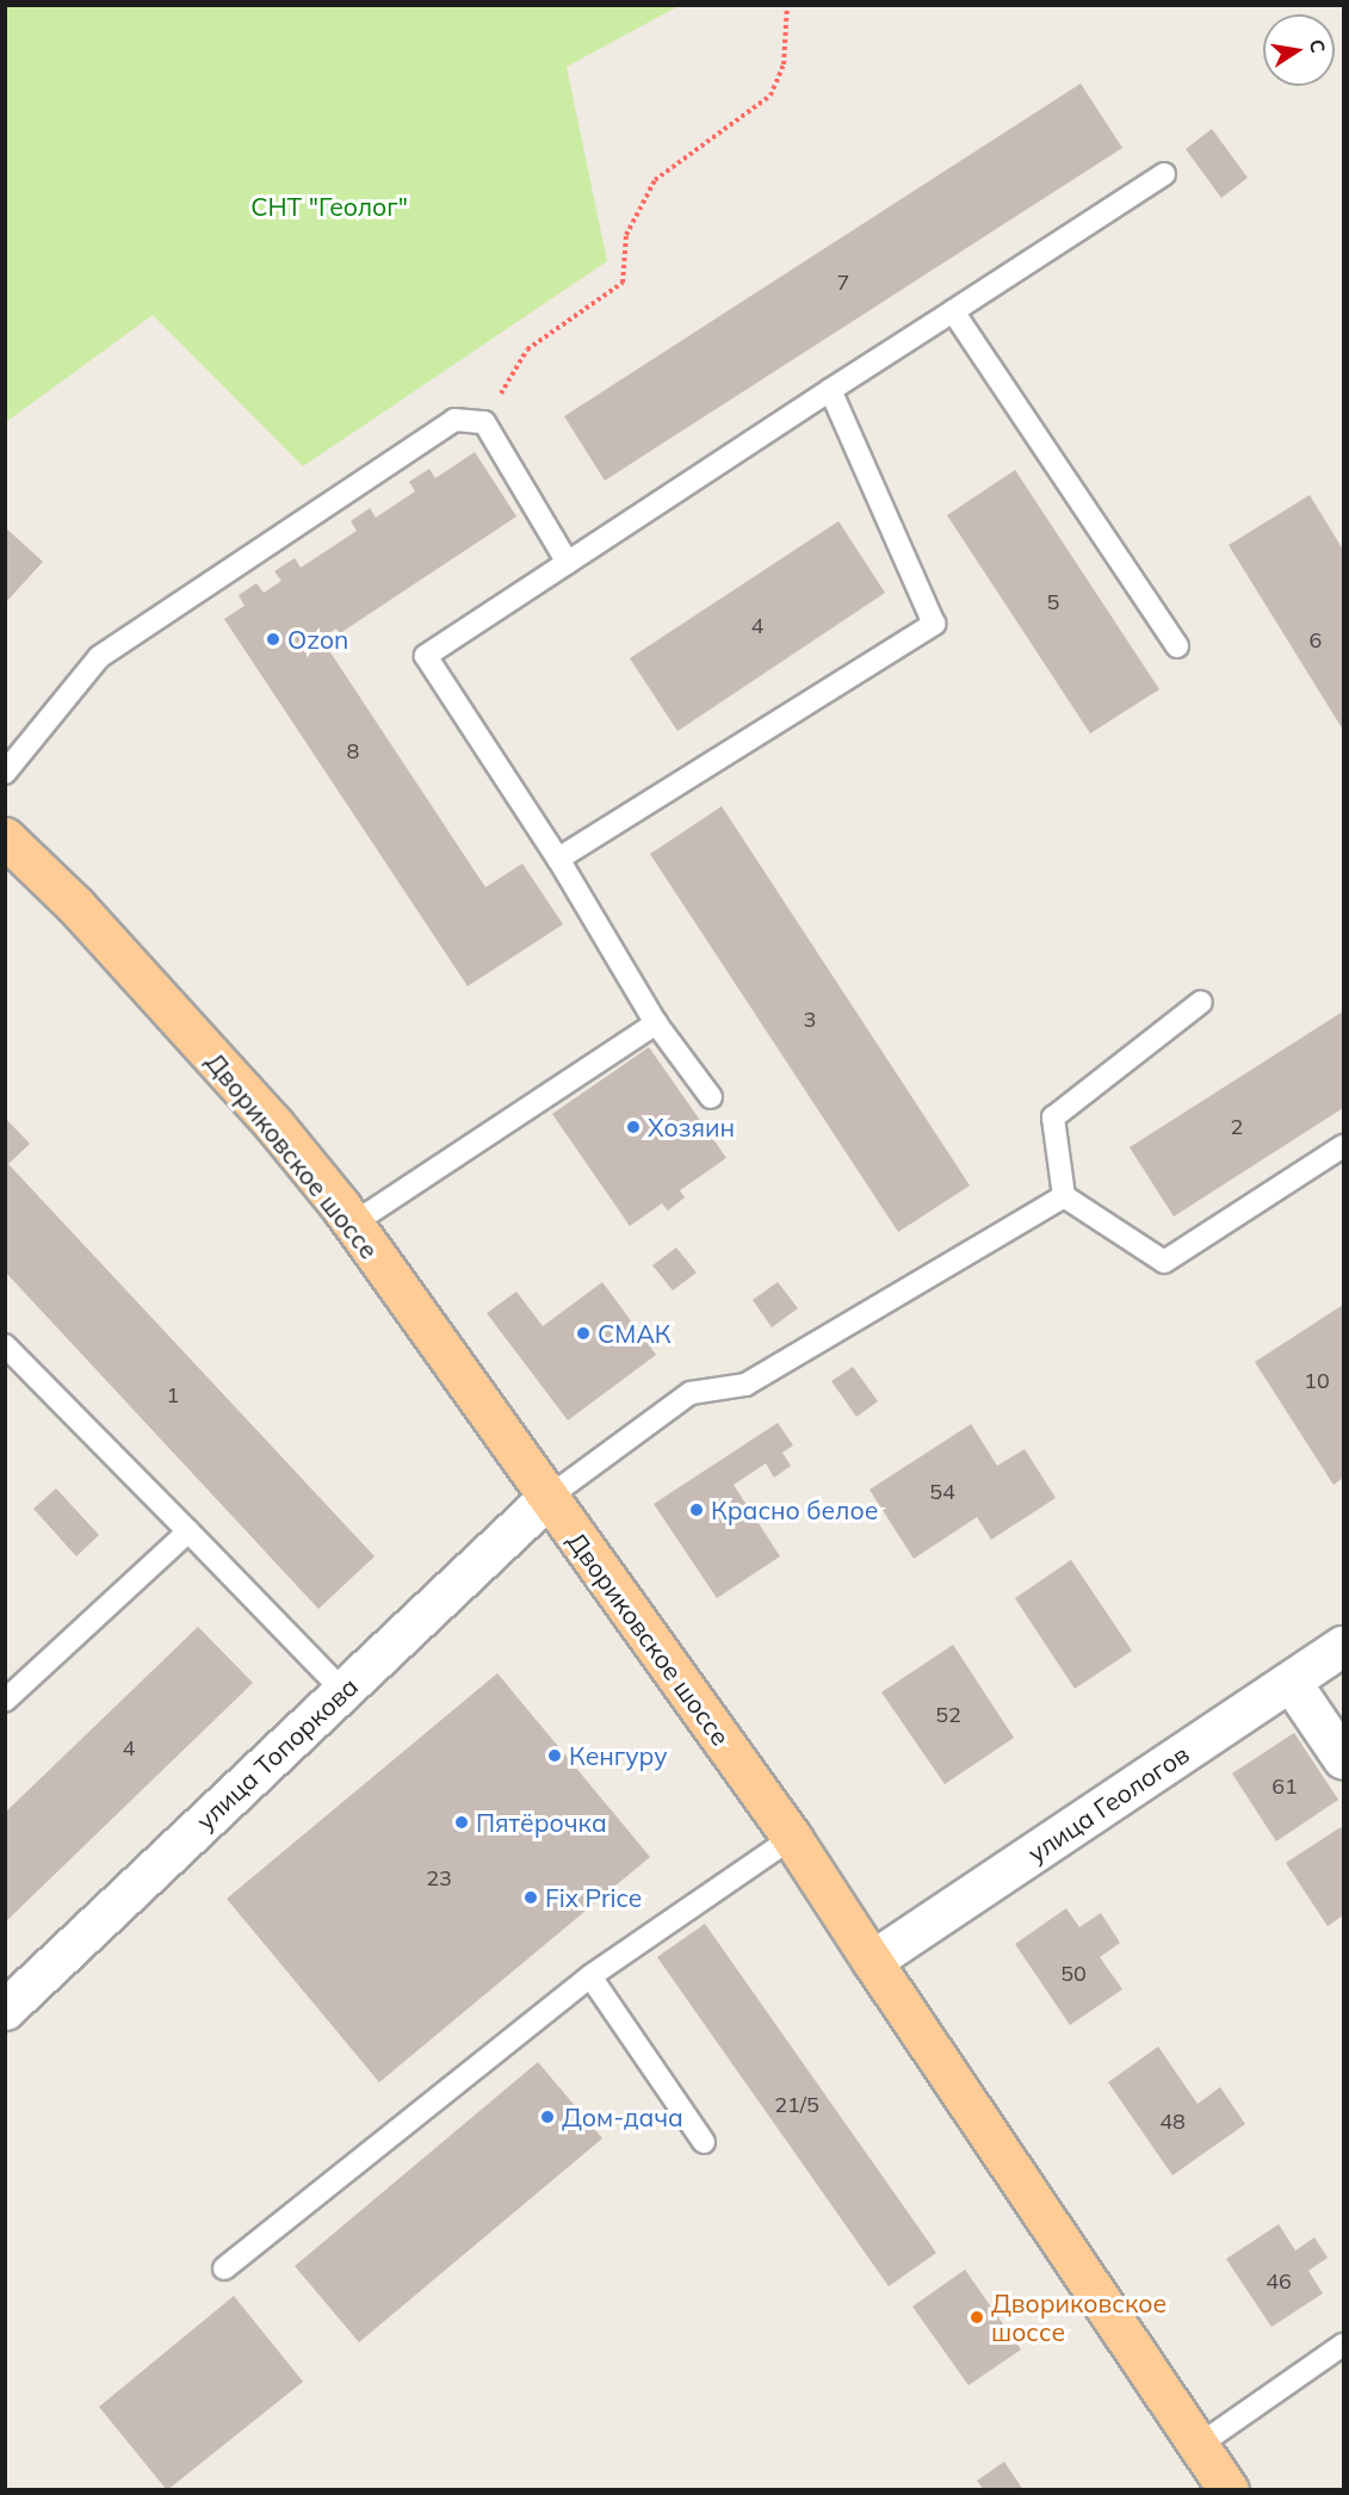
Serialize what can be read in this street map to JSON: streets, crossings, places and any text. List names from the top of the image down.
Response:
{
  "streets": {
    "main road": ["Двориковское шоссе"],
    "street": ["улица Топоркова", "улица Геологов"]
  },
  "crossings": [
    ["Двориковское шоссе", "улица Топоркова"],
    ["Двориковское шоссе", "улица Геологов"]
  ],
  "parks": ["СНТ \"Геолог\""],
  "places": [
    "Ozon",
    "Хозяин",
    "СМАК",
    "Красно белое",
    "Кенгуру",
    "Пятёрочка",
    "Fix Price",
    "Дом-дача",
    "Двориковское шоссе"
  ],
  "house_numbers": [
    "7",
    "5",
    "4",
    "6",
    "8",
    "3",
    "2",
    "10",
    "1",
    "54",
    "52",
    "4",
    "61",
    "23",
    "50",
    "21/5",
    "48",
    "46"
  ],
  "north": "right"
}
